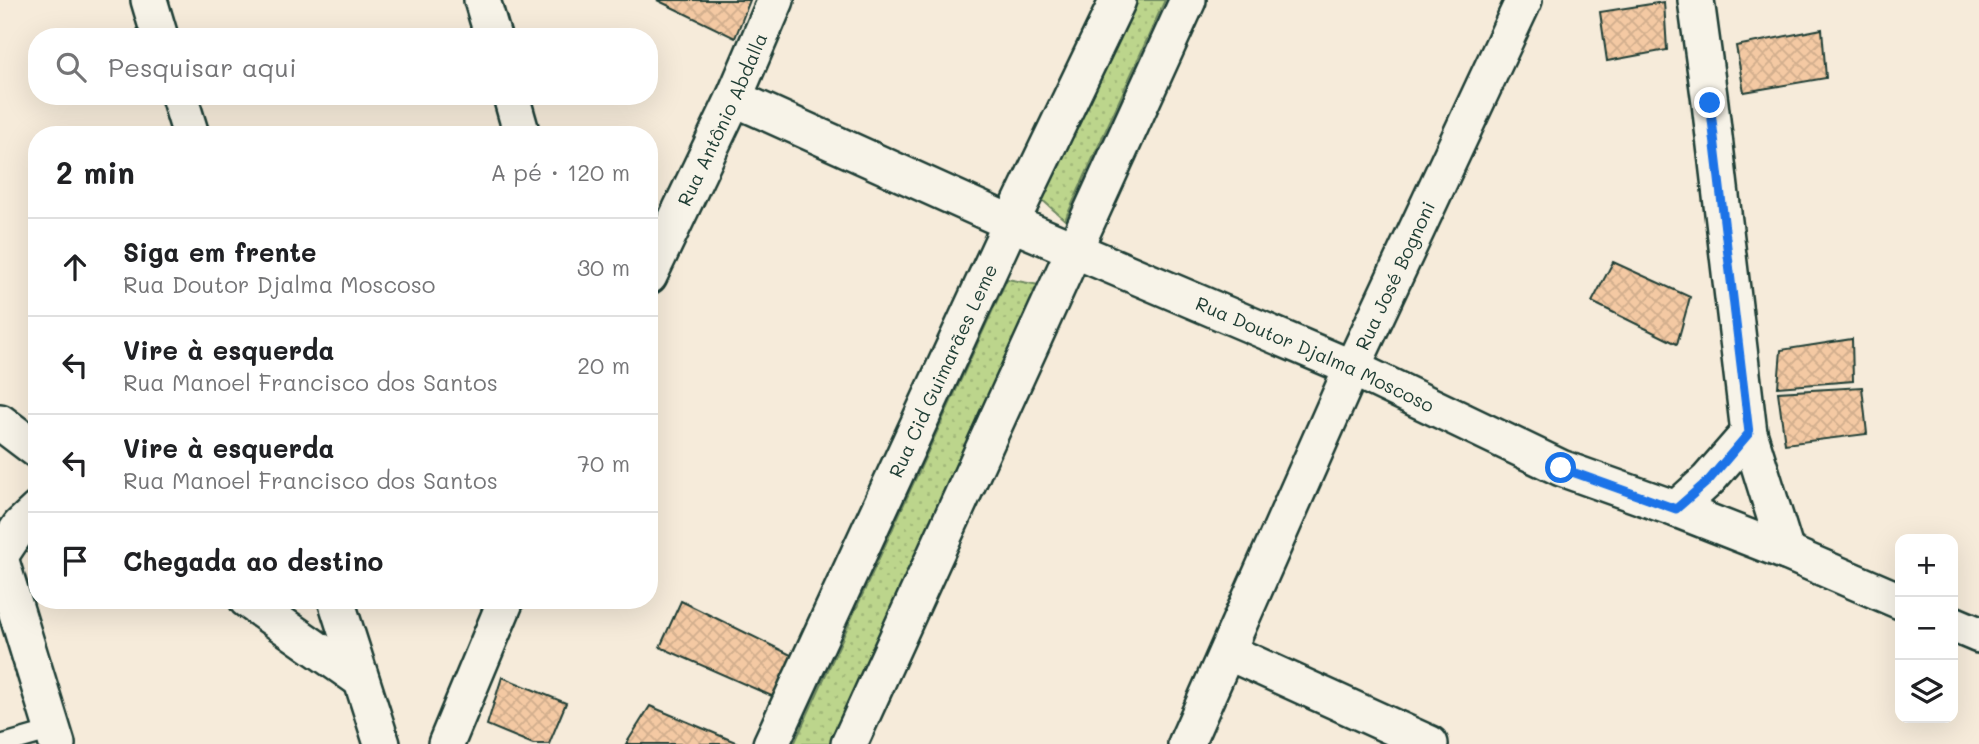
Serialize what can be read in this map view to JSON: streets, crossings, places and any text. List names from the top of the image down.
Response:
{
  "streets": {
    "street": [
      "Rua Antônio Abdalla",
      "Rua José Bognoni",
      "Rua Doutor Djalma Moscoso",
      "Rua Cid Guimarães Leme"
    ]
  },
  "crossings": [
    ["Rua Antônio Abdalla", "Rua Doutor Djalma Moscoso"],
    ["Rua José Bognoni", "Rua Doutor Djalma Moscoso"],
    ["Rua Doutor Djalma Moscoso", "Rua Cid Guimarães Leme"]
  ],
  "page": {
    "search": "Pesquisar aqui",
    "heading": ["2 min", "A pé · 120 m"],
    "list": [
      ["Siga em frente", "Rua Doutor Djalma Moscoso", "30 m"],
      ["Vire à esquerda", "Rua Manoel Francisco dos Santos", "20 m"],
      ["Vire à esquerda", "Rua Manoel Francisco dos Santos", "70 m"],
      "Chegada ao destino"
    ],
    "map_buttons": ["+", "−"]
  }
}
